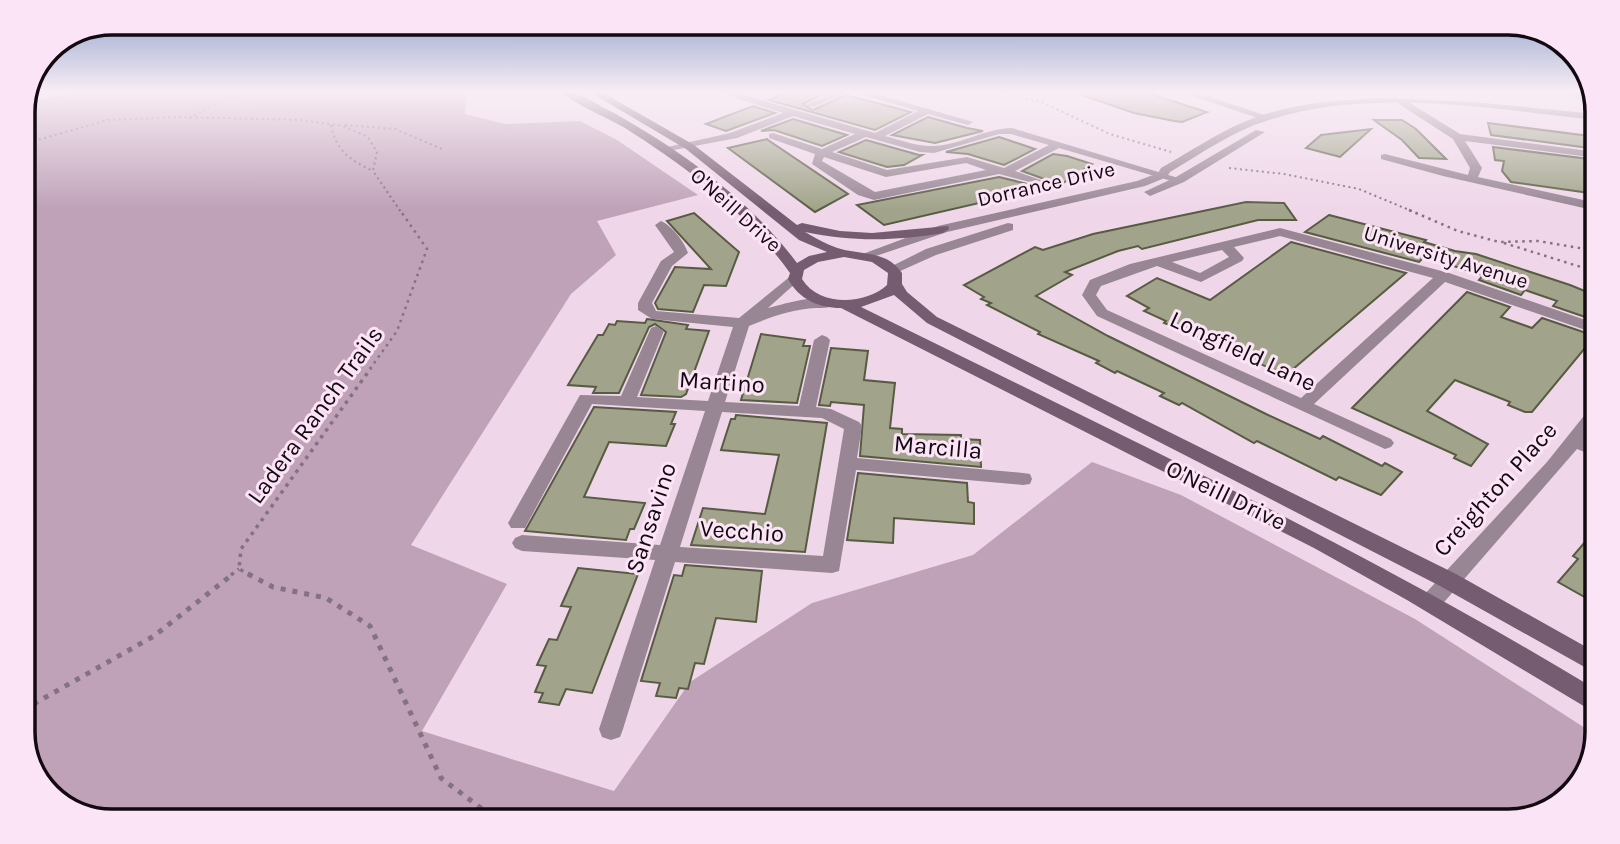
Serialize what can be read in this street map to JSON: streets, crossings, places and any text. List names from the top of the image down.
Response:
{
  "streets": {
    "main road": ["O'Neill Drive"],
    "street": [
      "Dorrance Drive",
      "University Avenue",
      "Longfield Lane",
      "Martino",
      "Marcilla",
      "Creighton Place",
      "Sansavino",
      "Vecchio"
    ],
    "path": ["Ladera Ranch Trails"]
  },
  "crossings": [
    ["Dorrance Drive", "O'Neill Drive"],
    ["O'Neill Drive", "Creighton Place"],
    ["Martino", "Marcilla"],
    ["Martino", "Sansavino"],
    ["Martino", "Vecchio"],
    ["Marcilla", "Vecchio"],
    ["Sansavino", "Vecchio"]
  ]
}
